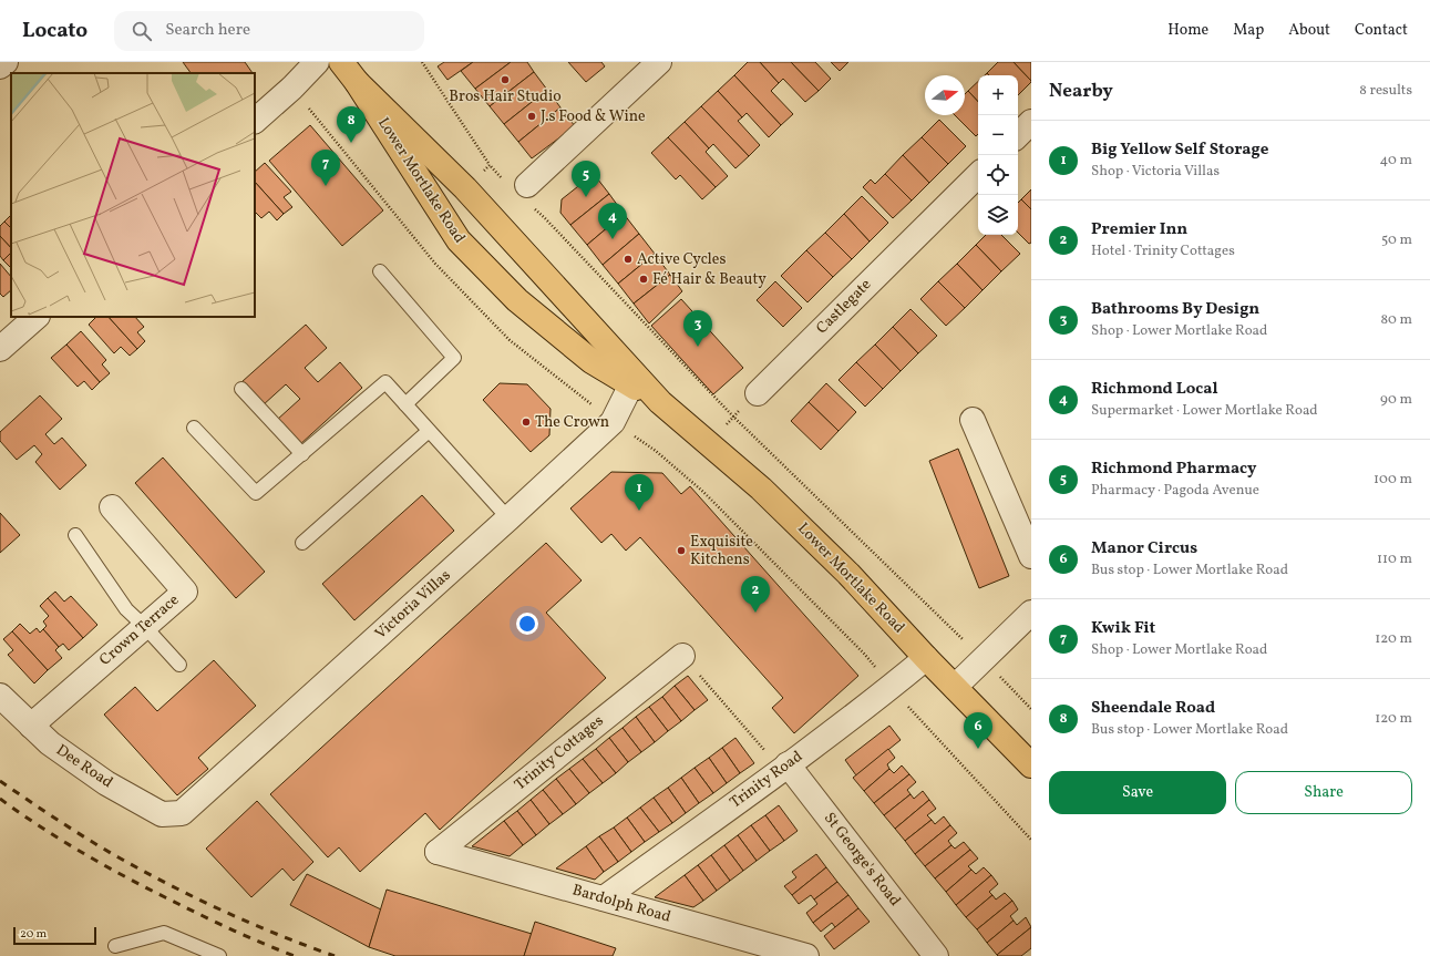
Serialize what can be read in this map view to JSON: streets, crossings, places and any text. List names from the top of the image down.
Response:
{
  "streets": {
    "highway": ["Lower Mortlake Road"],
    "street": [
      "Castlegate",
      "Victoria Villas",
      "Crown Terrace",
      "Trinity Cottages",
      "Dee Road",
      "Trinity Road",
      "St George's Road",
      "Bardolph Road"
    ]
  },
  "crossings": [
    ["Lower Mortlake Road", "Victoria Villas"],
    ["Lower Mortlake Road", "Trinity Road"],
    ["Victoria Villas", "Dee Road"],
    ["Crown Terrace", "Dee Road"],
    ["Trinity Cottages", "Bardolph Road"],
    ["Trinity Road", "St George's Road"],
    ["Trinity Road", "Bardolph Road"]
  ],
  "places": [
    "Bros Hair Studio",
    "J.s Food & Wine",
    "Active Cycles",
    "Fé Hair & Beauty",
    "The Crown",
    "Exquisite Kitchens"
  ],
  "scale_bar": "20 m",
  "north": "right",
  "page": {
    "header": "Locato",
    "search": "Search here",
    "nav": [
      "Home",
      "Map",
      "About",
      "Contact"
    ],
    "heading": ["Nearby", "8 results"],
    "map_buttons": ["+", "−"],
    "pins": [
      "8",
      "7",
      "5",
      "4",
      "3",
      "1",
      "2",
      "6"
    ],
    "list": [
      {
        "mark": "1",
        "name": "Big Yellow Self Storage",
        "note": "Shop · Victoria Villas",
        "value": "40 m"
      },
      {
        "mark": "2",
        "name": "Premier Inn",
        "note": "Hotel · Trinity Cottages",
        "value": "50 m"
      },
      {
        "mark": "3",
        "name": "Bathrooms By Design",
        "note": "Shop · Lower Mortlake Road",
        "value": "80 m"
      },
      {
        "mark": "4",
        "name": "Richmond Local",
        "note": "Supermarket · Lower Mortlake Road",
        "value": "90 m"
      },
      {
        "mark": "5",
        "name": "Richmond Pharmacy",
        "note": "Pharmacy · Pagoda Avenue",
        "value": "100 m"
      },
      {
        "mark": "6",
        "name": "Manor Circus",
        "note": "Bus stop · Lower Mortlake Road",
        "value": "110 m"
      },
      {
        "mark": "7",
        "name": "Kwik Fit",
        "note": "Shop · Lower Mortlake Road",
        "value": "120 m"
      },
      {
        "mark": "8",
        "name": "Sheendale Road",
        "note": "Bus stop · Lower Mortlake Road",
        "value": "120 m"
      }
    ],
    "buttons": ["Save", "Share"],
    "scale": "20 m"
  }
}
